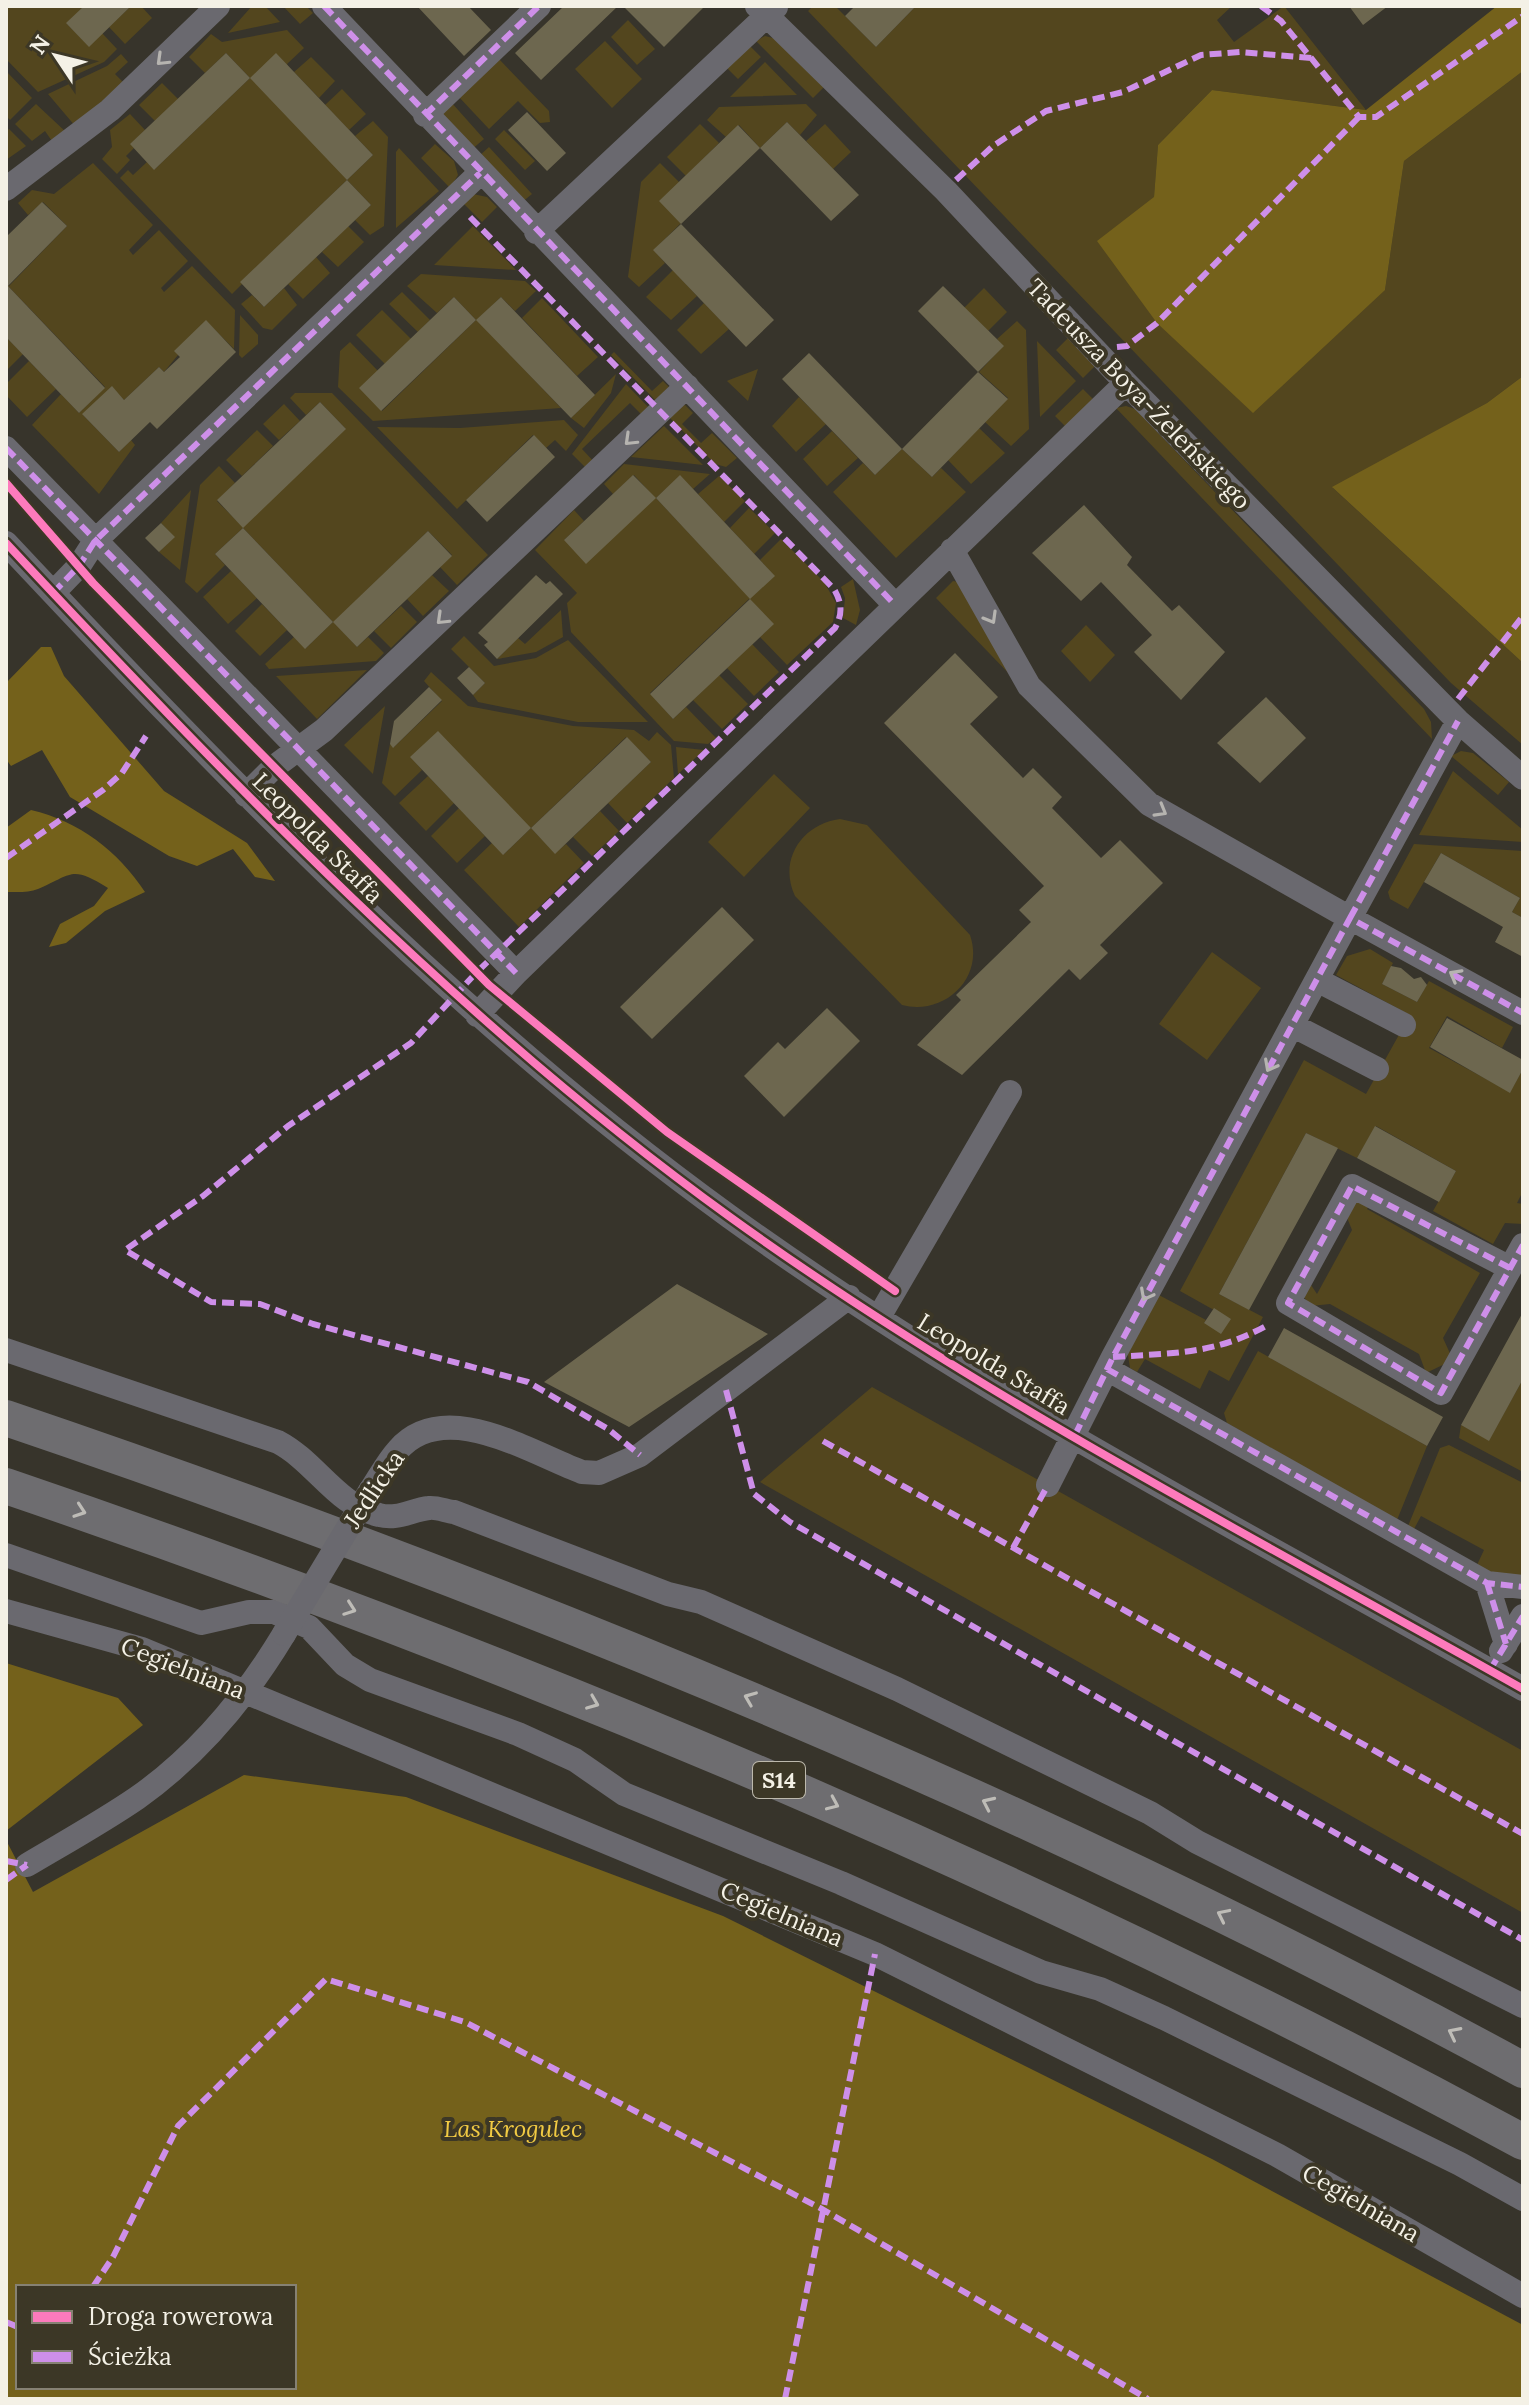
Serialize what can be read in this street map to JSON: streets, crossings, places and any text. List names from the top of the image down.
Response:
{
  "streets": {
    "highway": ["S14"],
    "street": [
      "Tadeusza Boya-Żeleńskiego",
      "Leopolda Staffa",
      "Jedlicka",
      "Cegielniana"
    ]
  },
  "crossings": [
    ["Leopolda Staffa", "Jedlicka"],
    ["Jedlicka", "Cegielniana"]
  ],
  "parks": ["Las Krogulec"],
  "legend": ["Droga rowerowa", "Ścieżka"],
  "north": "top left"
}
